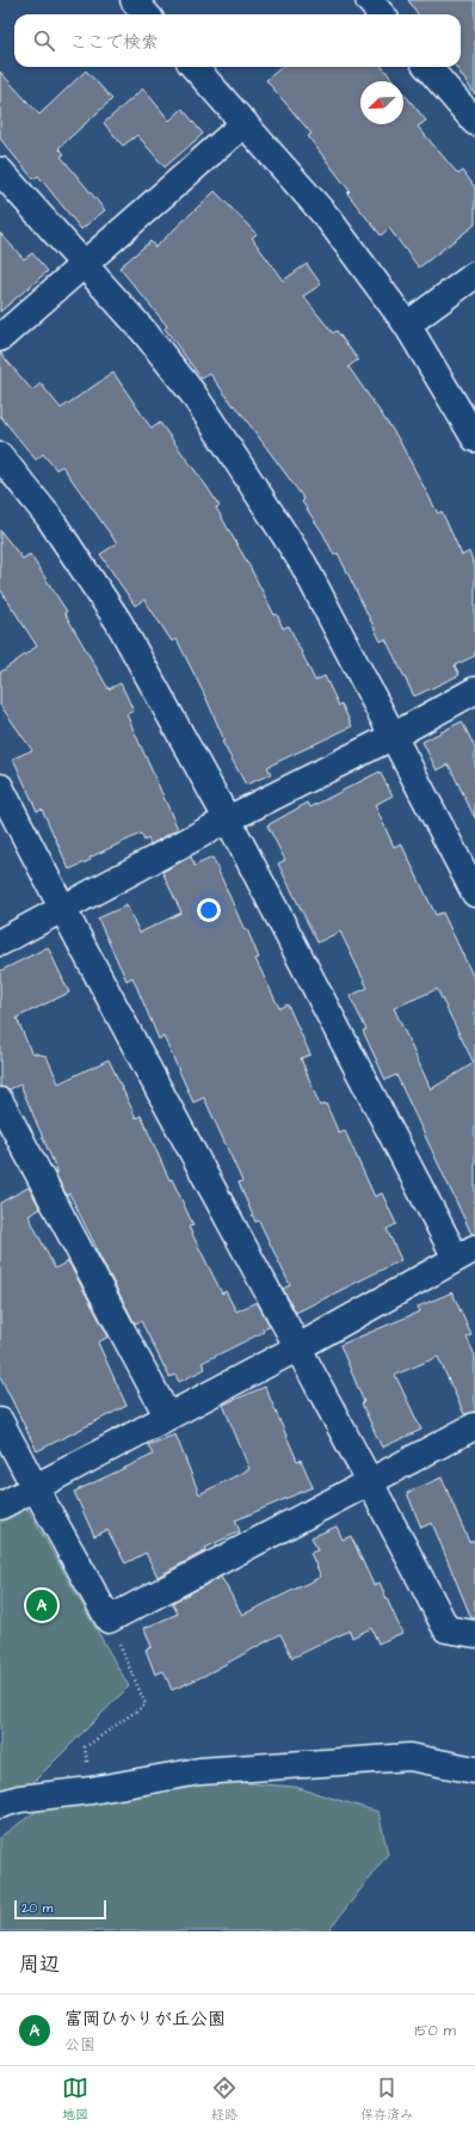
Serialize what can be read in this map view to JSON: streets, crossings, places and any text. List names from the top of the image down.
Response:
{
  "scale_bar": "20 m",
  "north": "bottom left",
  "page": {
    "search": "ここで検索",
    "pins": "A",
    "scale": "20 m",
    "heading": "周辺",
    "list": [
      {
        "mark": "A",
        "name": "富岡ひかりが丘公園",
        "note": "公園",
        "value": "150 m"
      }
    ],
    "nav": ["地図", "経路", "保存済み"]
  }
}
